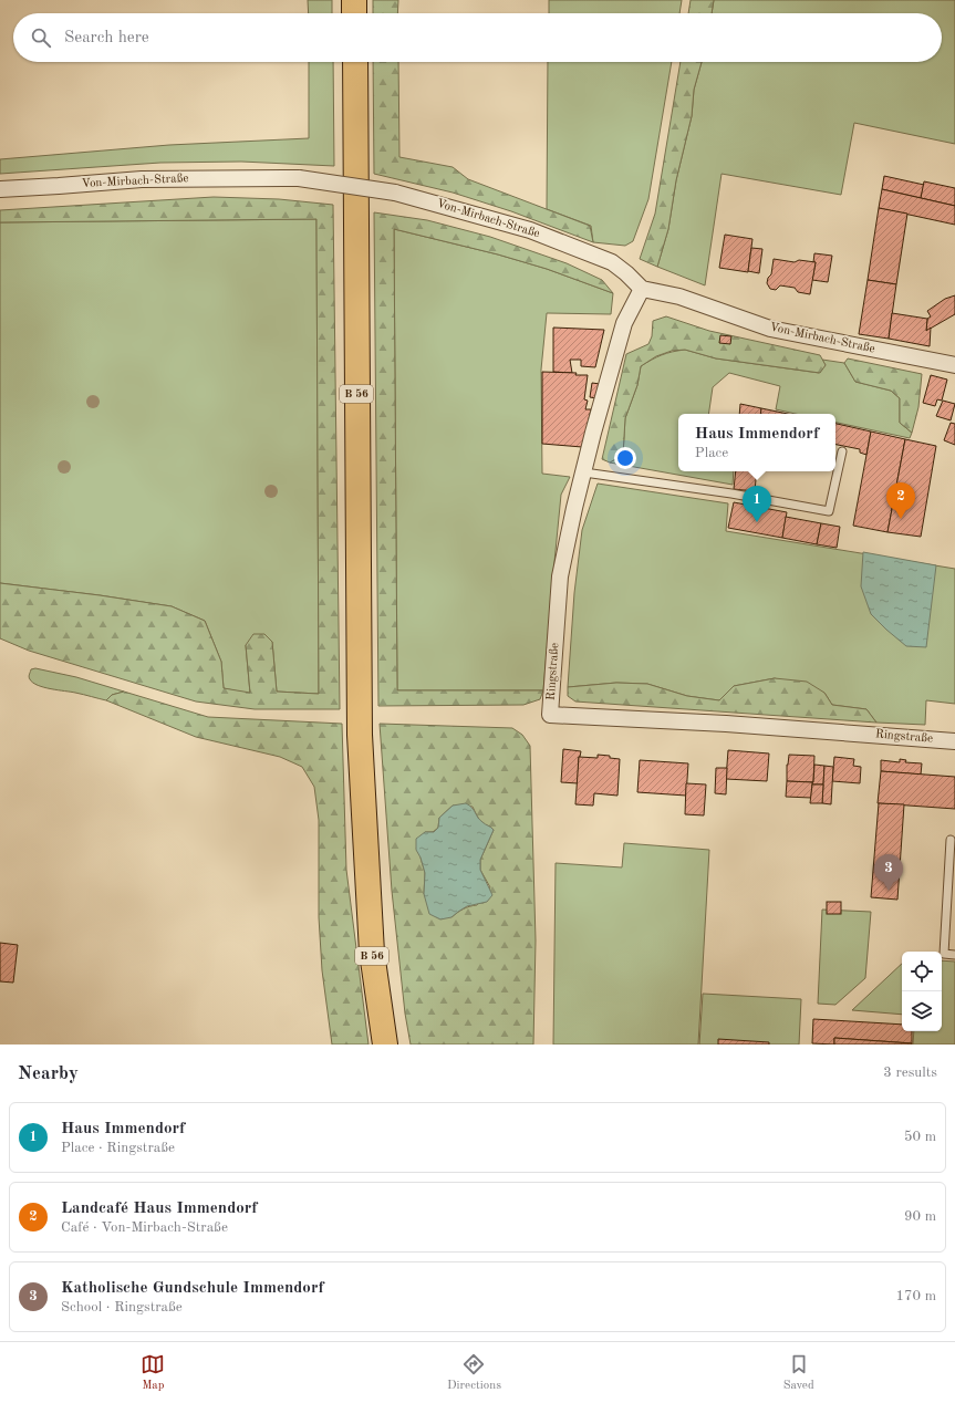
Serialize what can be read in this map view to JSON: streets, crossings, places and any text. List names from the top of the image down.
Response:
{
  "streets": {
    "main road": ["B 56"],
    "street": ["Von-Mirbach-Straße", "Ringstraße"]
  },
  "crossings": [
    ["Von-Mirbach-Straße", "Ringstraße"]
  ],
  "page": {
    "search": "Search here",
    "popup": ["Haus Immendorf", "Place"],
    "pins": ["2", "1", "3"],
    "heading": ["Nearby", "3 results"],
    "list": [
      {
        "mark": "1",
        "name": "Haus Immendorf",
        "note": "Place · Ringstraße",
        "value": "50 m"
      },
      {
        "mark": "2",
        "name": "Landcafé Haus Immendorf",
        "note": "Café · Von-Mirbach-Straße",
        "value": "90 m"
      },
      {
        "mark": "3",
        "name": "Katholische Gundschule Immendorf",
        "note": "School · Ringstraße",
        "value": "170 m"
      }
    ],
    "nav": ["Map", "Directions", "Saved"]
  }
}
